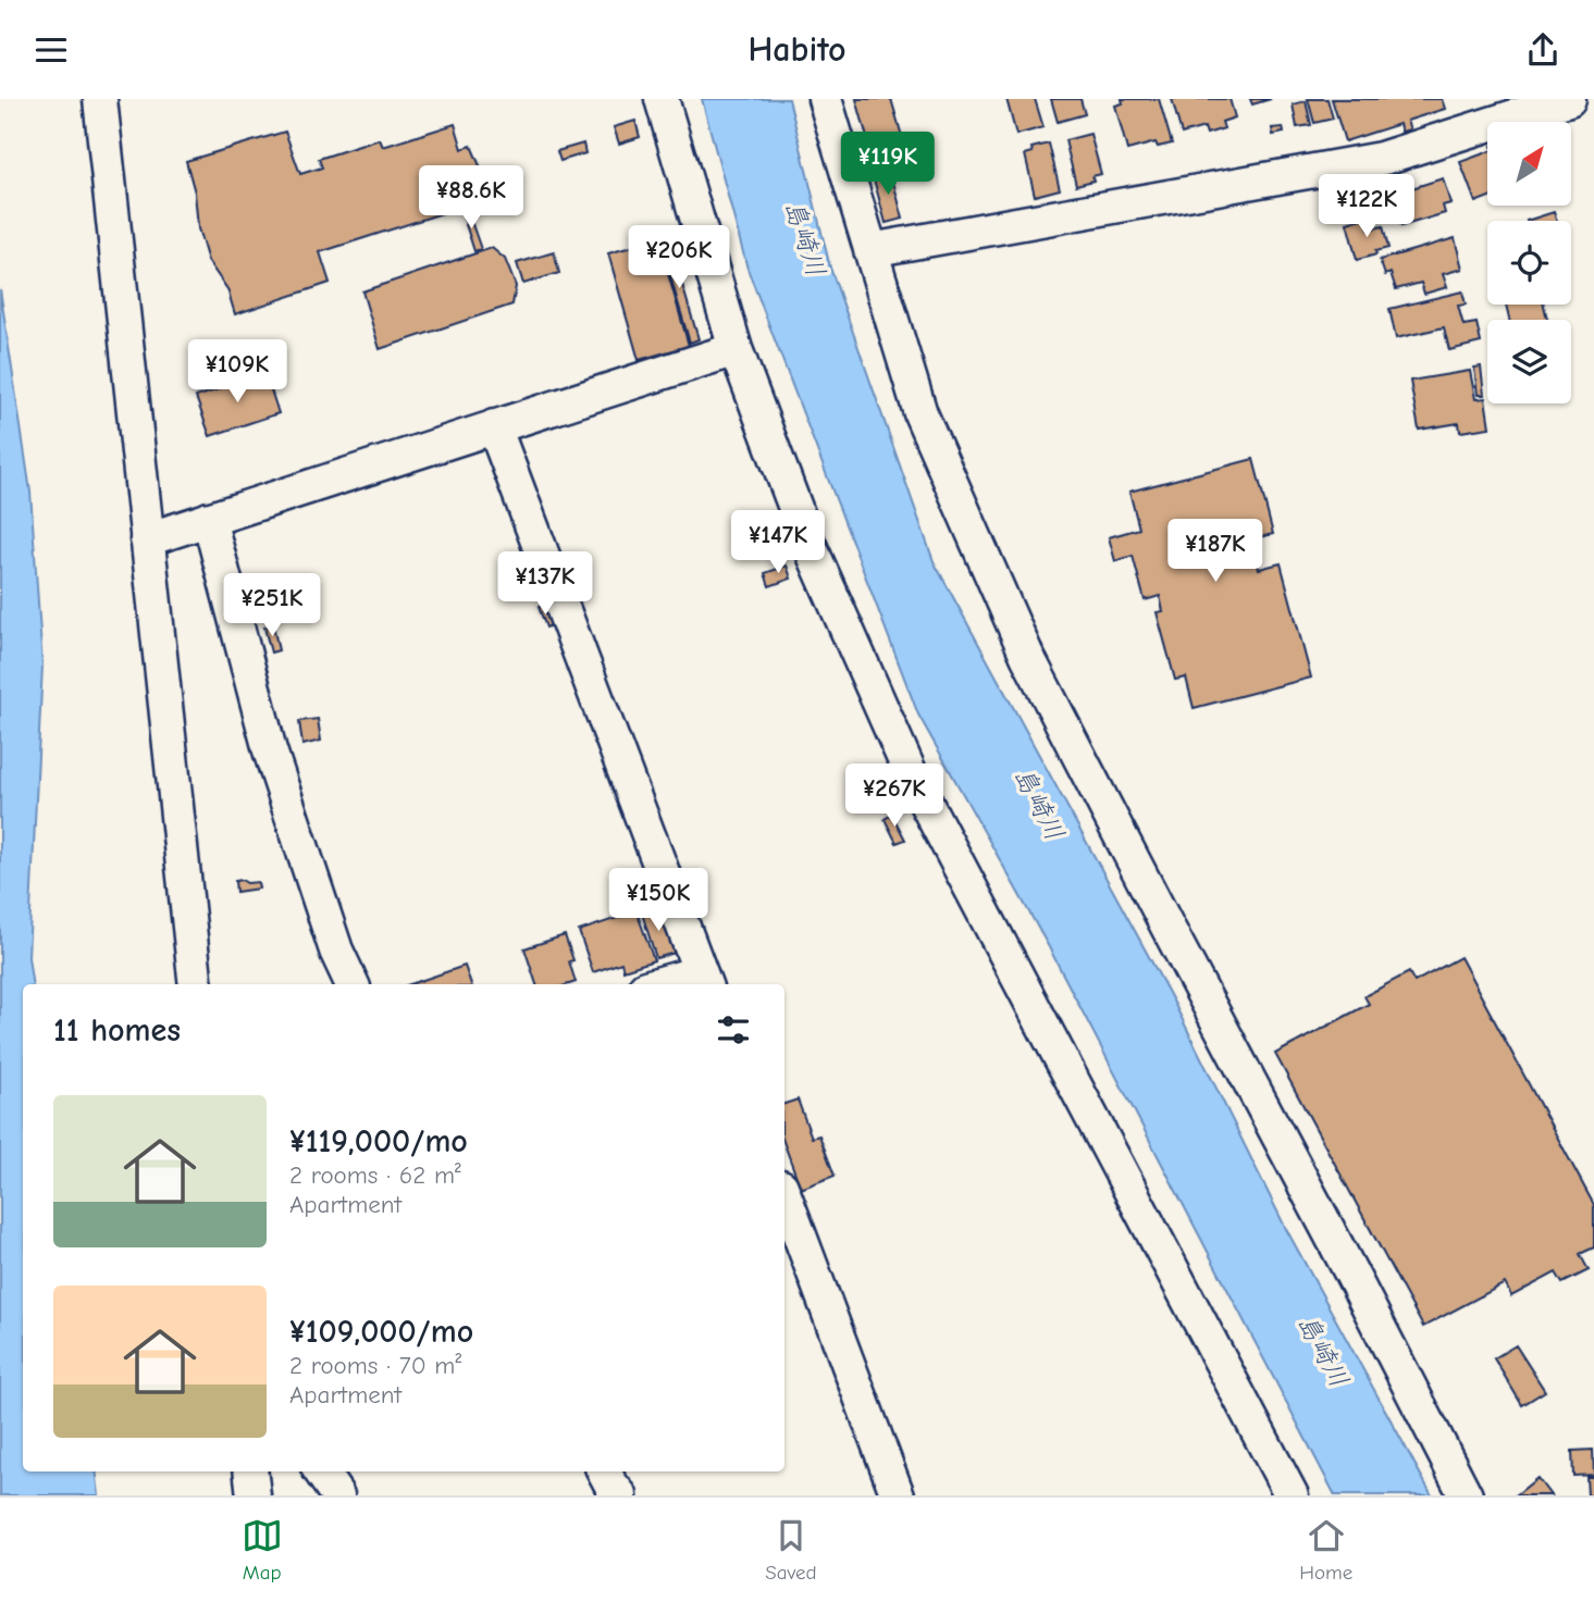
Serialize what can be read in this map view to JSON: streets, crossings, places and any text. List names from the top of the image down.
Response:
{
  "water": ["島崎川"],
  "north": "top right",
  "page": {
    "header": "Habito",
    "price": [
      "¥119K",
      "¥88.6K",
      "¥122K",
      "¥206K",
      "¥109K",
      "¥147K",
      "¥187K",
      "¥137K",
      "¥251K",
      "¥267K",
      "¥150K"
    ],
    "heading": "11 homes",
    "list": [
      {
        "name": "¥119,000/mo",
        "note": "2 rooms · 62 m² · Apartment"
      },
      {
        "name": "¥109,000/mo",
        "note": "2 rooms · 70 m² · Apartment"
      }
    ],
    "tabs": ["Map", "Saved", "Home"]
  }
}
